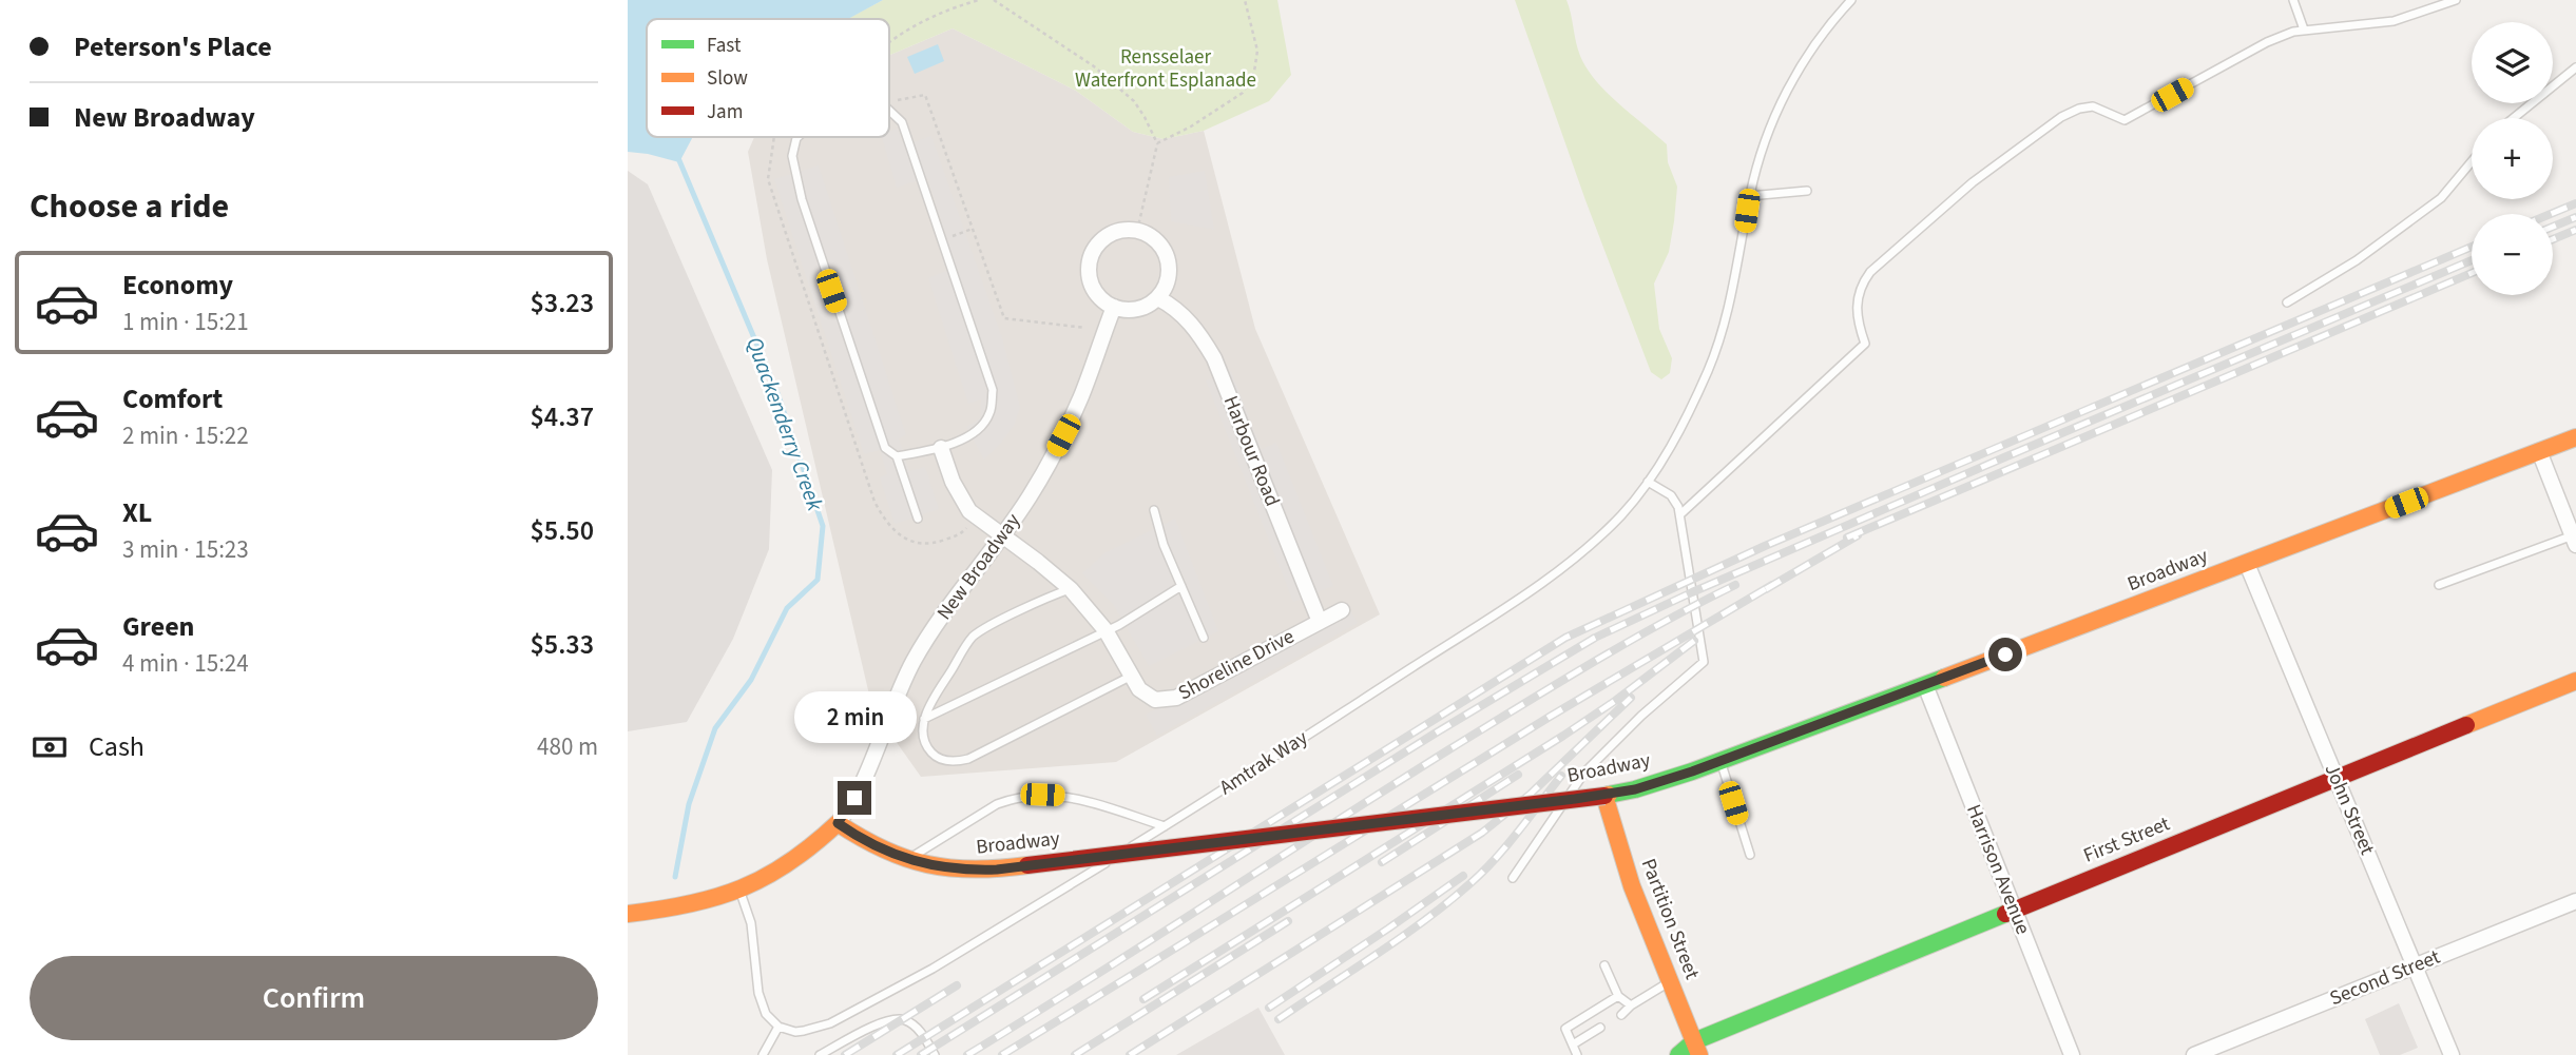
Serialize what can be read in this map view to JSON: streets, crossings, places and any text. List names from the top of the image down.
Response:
{
  "streets": {
    "street": [
      "Harbour Road",
      "New Broadway",
      "Broadway",
      "Shoreline Drive",
      "John Street",
      "First Street",
      "Harrison Avenue",
      "Partition Street",
      "Second Street"
    ],
    "lane": ["Amtrak Way"]
  },
  "crossings": [
    ["Harbour Road", "New Broadway"],
    ["Harbour Road", "Shoreline Drive"],
    ["New Broadway", "Broadway"],
    ["New Broadway", "Shoreline Drive"],
    ["Broadway", "John Street"],
    ["Broadway", "Harrison Avenue"],
    ["Broadway", "Partition Street"],
    ["John Street", "First Street"],
    ["John Street", "Second Street"],
    ["First Street", "Harrison Avenue"],
    ["First Street", "Partition Street"]
  ],
  "water": ["Quackenderry Creek"],
  "parks": ["Rensselaer Waterfront Esplanade"],
  "legend": ["Fast", "Slow", "Jam"],
  "page": {
    "banner": ["Peterson's Place", "New Broadway"],
    "map_buttons": ["+", "−"],
    "heading": "Choose a ride",
    "list": [
      {
        "name": "Economy",
        "note": "1 min · 15:21",
        "value": "$3.23"
      },
      {
        "name": "Comfort",
        "note": "2 min · 15:22",
        "value": "$4.37"
      },
      {
        "name": "XL",
        "note": "3 min · 15:23",
        "value": "$5.50"
      },
      {
        "name": "Green",
        "note": "4 min · 15:24",
        "value": "$5.33"
      }
    ],
    "bubble": "2 min",
    "pay": ["Cash", "480 m"],
    "buttons": "Confirm"
  }
}
